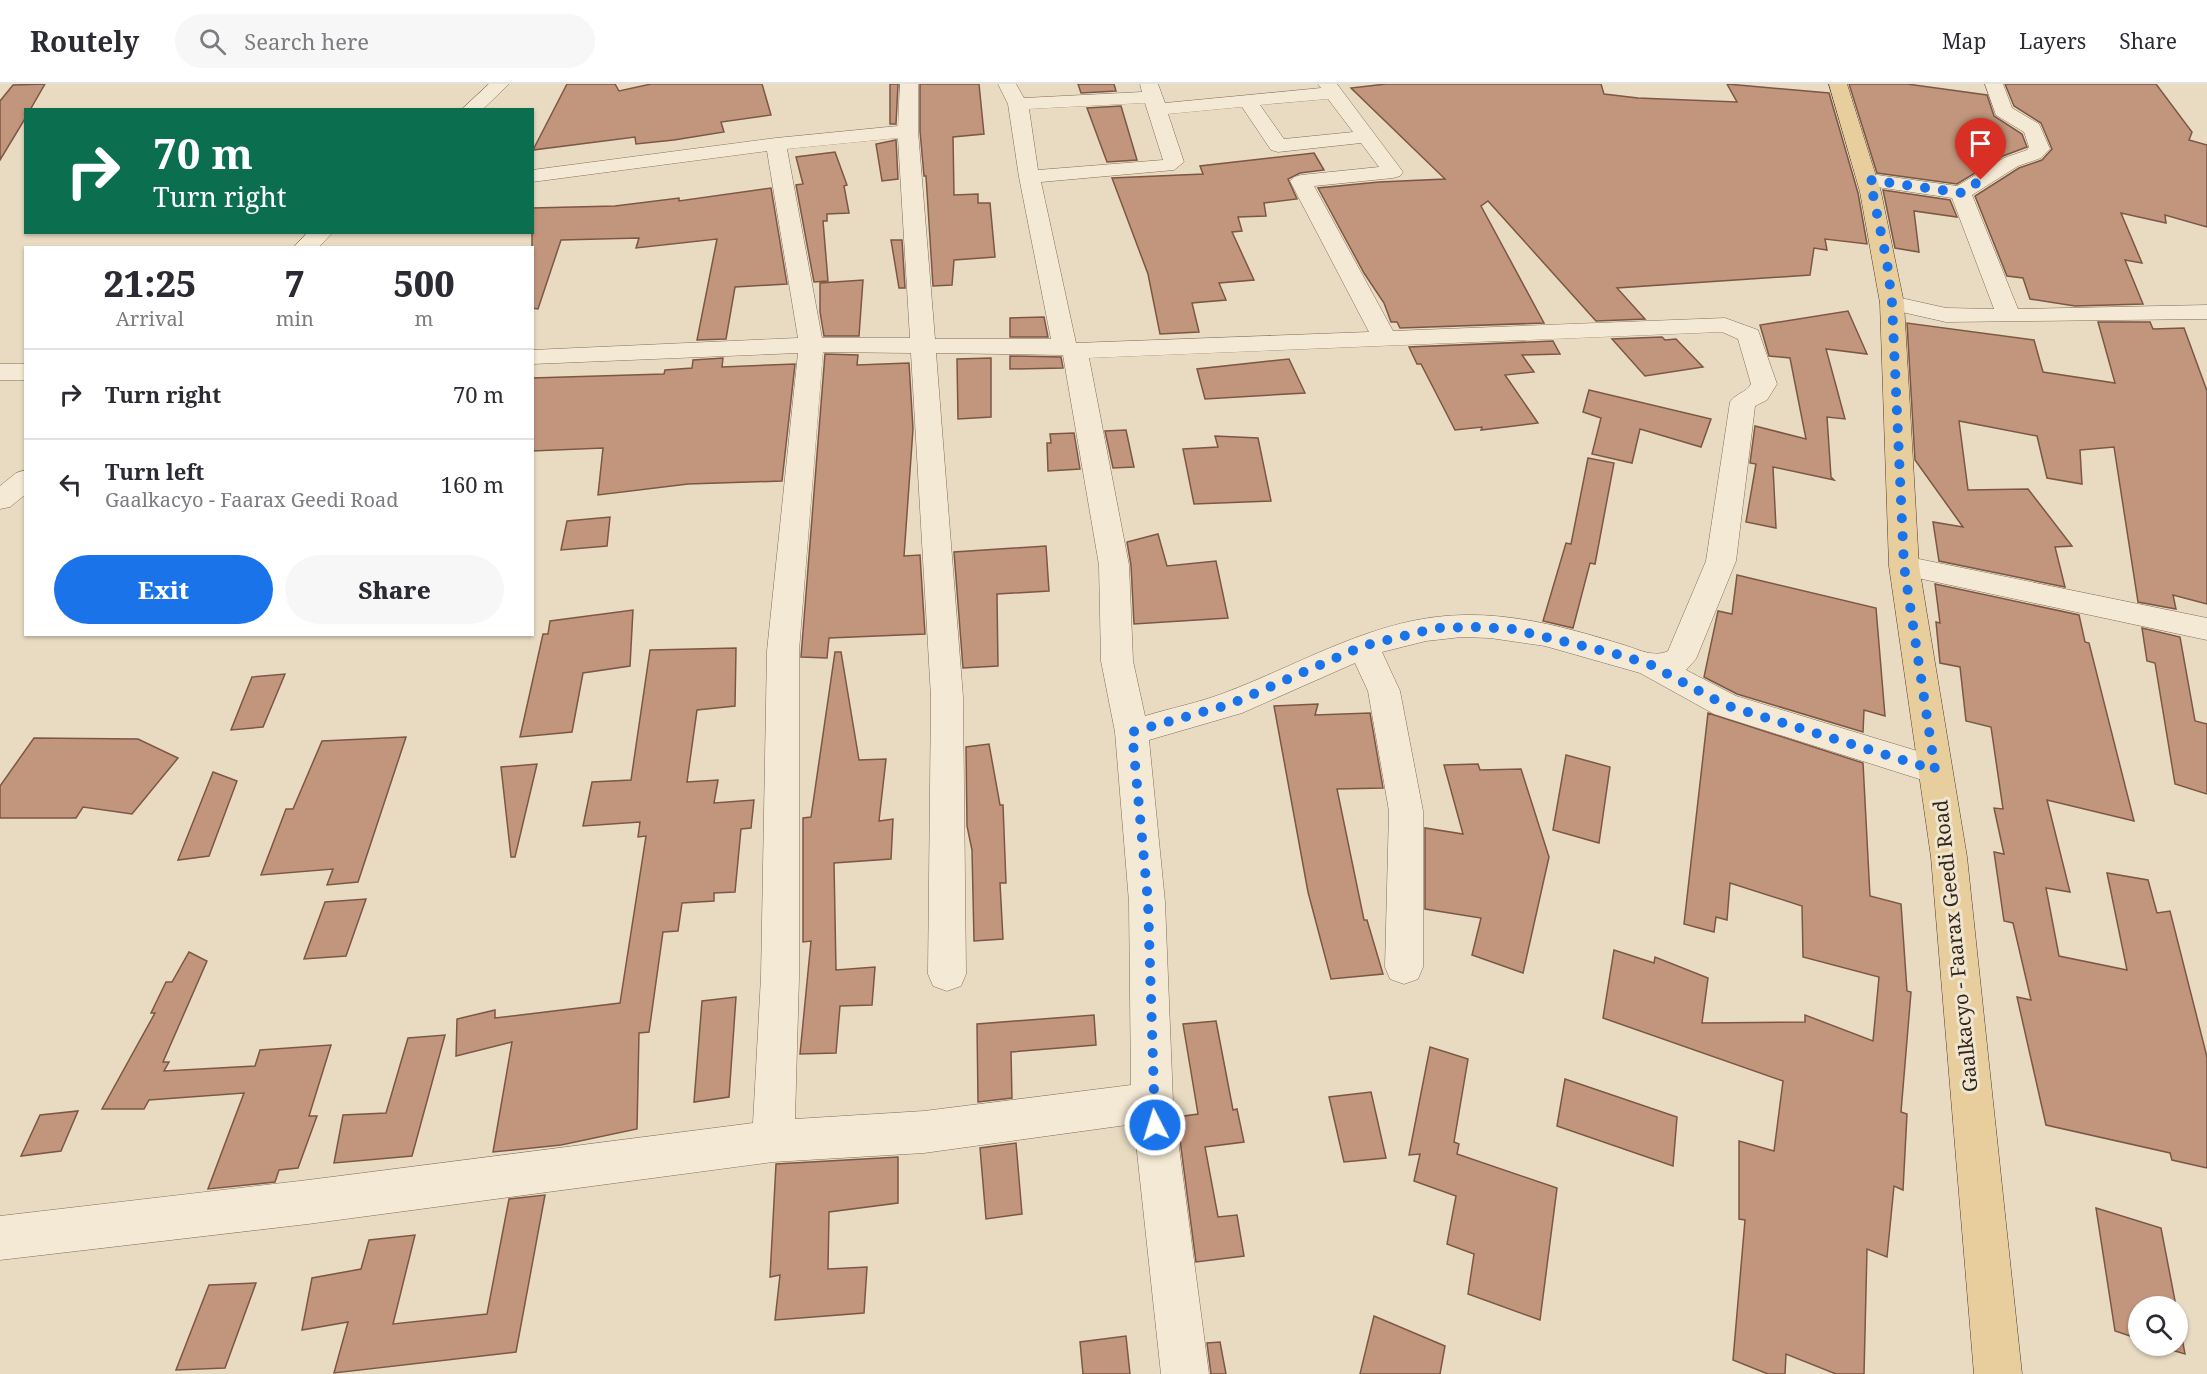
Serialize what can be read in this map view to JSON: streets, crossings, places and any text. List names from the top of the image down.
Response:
{
  "streets": {
    "main road": ["Gaalkacyo - Faarax Geedi Road"]
  },
  "page": {
    "header": "Routely",
    "search": "Search here",
    "nav": ["Map", "Layers", "Share"],
    "turn": ["70 m", "Turn right"],
    "eta": [
      "21:25",
      "Arrival",
      "7",
      "min",
      "500",
      "m"
    ],
    "list": [
      {
        "name": "Turn right",
        "value": "70 m"
      },
      {
        "name": "Turn left",
        "note": "Gaalkacyo - Faarax Geedi Road",
        "value": "160 m"
      }
    ],
    "buttons": ["Exit", "Share"]
  }
}
